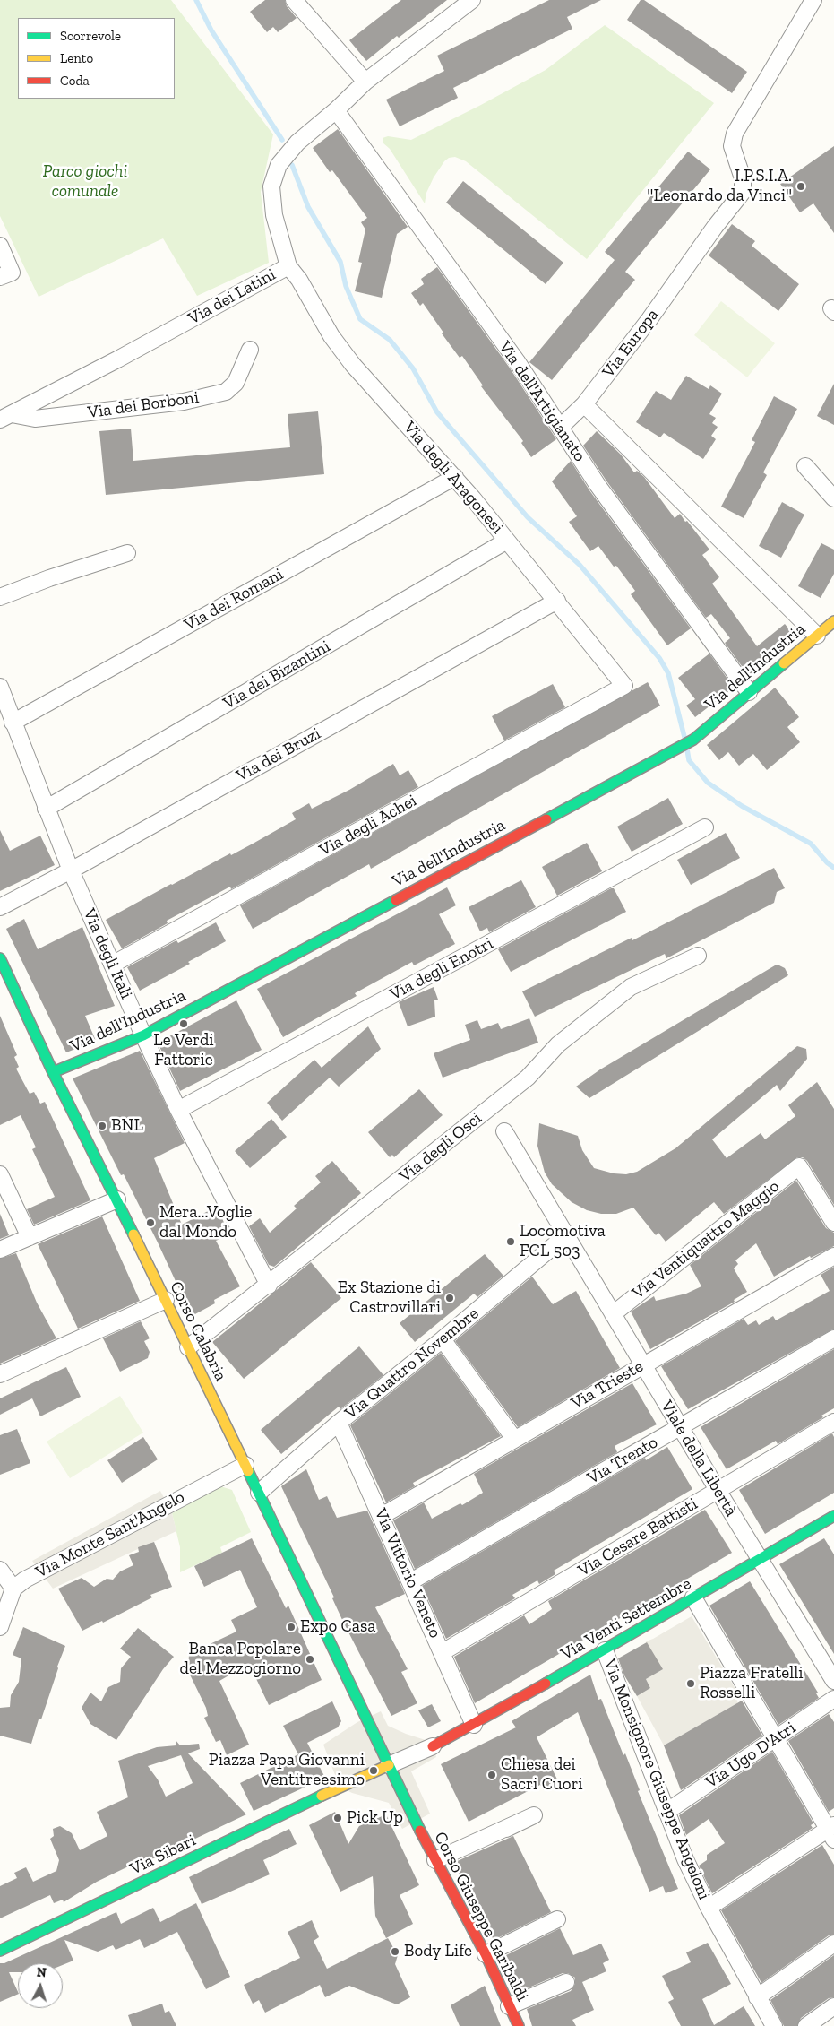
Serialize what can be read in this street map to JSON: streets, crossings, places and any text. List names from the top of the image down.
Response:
{
  "streets": {
    "main road": [
      "Via dell'Industria",
      "Corso Calabria",
      "Via Venti Settembre",
      "Via Sibari",
      "Corso Giuseppe Garibaldi"
    ],
    "street": [
      "Via dei Latini",
      "Via Europa",
      "Via dell'Artigianato",
      "Via dei Borboni",
      "Via degli Aragonesi",
      "Via dei Romani",
      "Via dei Bizantini",
      "Via dei Bruzi",
      "Via degli Achei",
      "Via degli Itali",
      "Via degli Enotri",
      "Via degli Osci",
      "Via Ventiquattro Maggio",
      "Via Quattro Novembre",
      "Via Trieste",
      "Viale della Libertà",
      "Via Trento",
      "Via Monte Sant'Angelo",
      "Via Cesare Battisti",
      "Via Vittorio Veneto",
      "Via Ugo D'Atri",
      "Via Monsignore Giuseppe Angeloni"
    ]
  },
  "crossings": [
    ["Via dei Latini", "Via dell'Artigianato"],
    ["Via dei Latini", "Via dei Borboni"],
    ["Via dei Latini", "Via degli Aragonesi"],
    ["Via Europa", "Via dell'Artigianato"],
    ["Via dell'Artigianato", "Via dell'Industria"],
    ["Via degli Aragonesi", "Via dei Romani"],
    ["Via degli Aragonesi", "Via dei Bizantini"],
    ["Via degli Aragonesi", "Via dei Bruzi"],
    ["Via degli Aragonesi", "Via degli Achei"],
    ["Via dei Romani", "Via degli Itali"],
    ["Via dell'Industria", "Via degli Itali"],
    ["Via dell'Industria", "Corso Calabria"],
    ["Via dei Bizantini", "Via degli Itali"],
    ["Via dei Bruzi", "Via degli Itali"],
    ["Via degli Achei", "Via degli Itali"],
    ["Via degli Itali", "Via degli Enotri"],
    ["Via degli Itali", "Via degli Osci"],
    ["Via degli Osci", "Corso Calabria"],
    ["Via Ventiquattro Maggio", "Viale della Libertà"],
    ["Corso Calabria", "Via Quattro Novembre"],
    ["Corso Calabria", "Via Monte Sant'Angelo"],
    ["Corso Calabria", "Via Sibari"],
    ["Corso Calabria", "Corso Giuseppe Garibaldi"],
    ["Via Quattro Novembre", "Viale della Libertà"],
    ["Via Quattro Novembre", "Via Vittorio Veneto"],
    ["Via Trieste", "Viale della Libertà"],
    ["Via Trieste", "Via Vittorio Veneto"],
    ["Viale della Libertà", "Via Trento"],
    ["Viale della Libertà", "Via Cesare Battisti"],
    ["Viale della Libertà", "Via Venti Settembre"],
    ["Via Trento", "Via Vittorio Veneto"],
    ["Via Cesare Battisti", "Via Vittorio Veneto"],
    ["Via Vittorio Veneto", "Via Venti Settembre"],
    ["Via Venti Settembre", "Via Monsignore Giuseppe Angeloni"],
    ["Via Ugo D'Atri", "Via Monsignore Giuseppe Angeloni"],
    ["Via Sibari", "Corso Giuseppe Garibaldi"]
  ],
  "parks": ["Parco giochi comunale"],
  "places": [
    "I.P.S.I.A. \"Leonardo da Vinci\"",
    "Le Verdi Fattorie",
    "BNL",
    "Mera...Voglie dal Mondo",
    "Locomotiva FCL 503",
    "Ex Stazione di Castrovillari",
    "Expo Casa",
    "Banca Popolare del Mezzogiorno",
    "Piazza Fratelli Rosselli",
    "Piazza Papa Giovanni Ventitreesimo",
    "Chiesa dei Sacri Cuori",
    "Pick Up",
    "Body Life"
  ],
  "legend": ["Scorrevole", "Lento", "Coda"],
  "north": "top"
}
